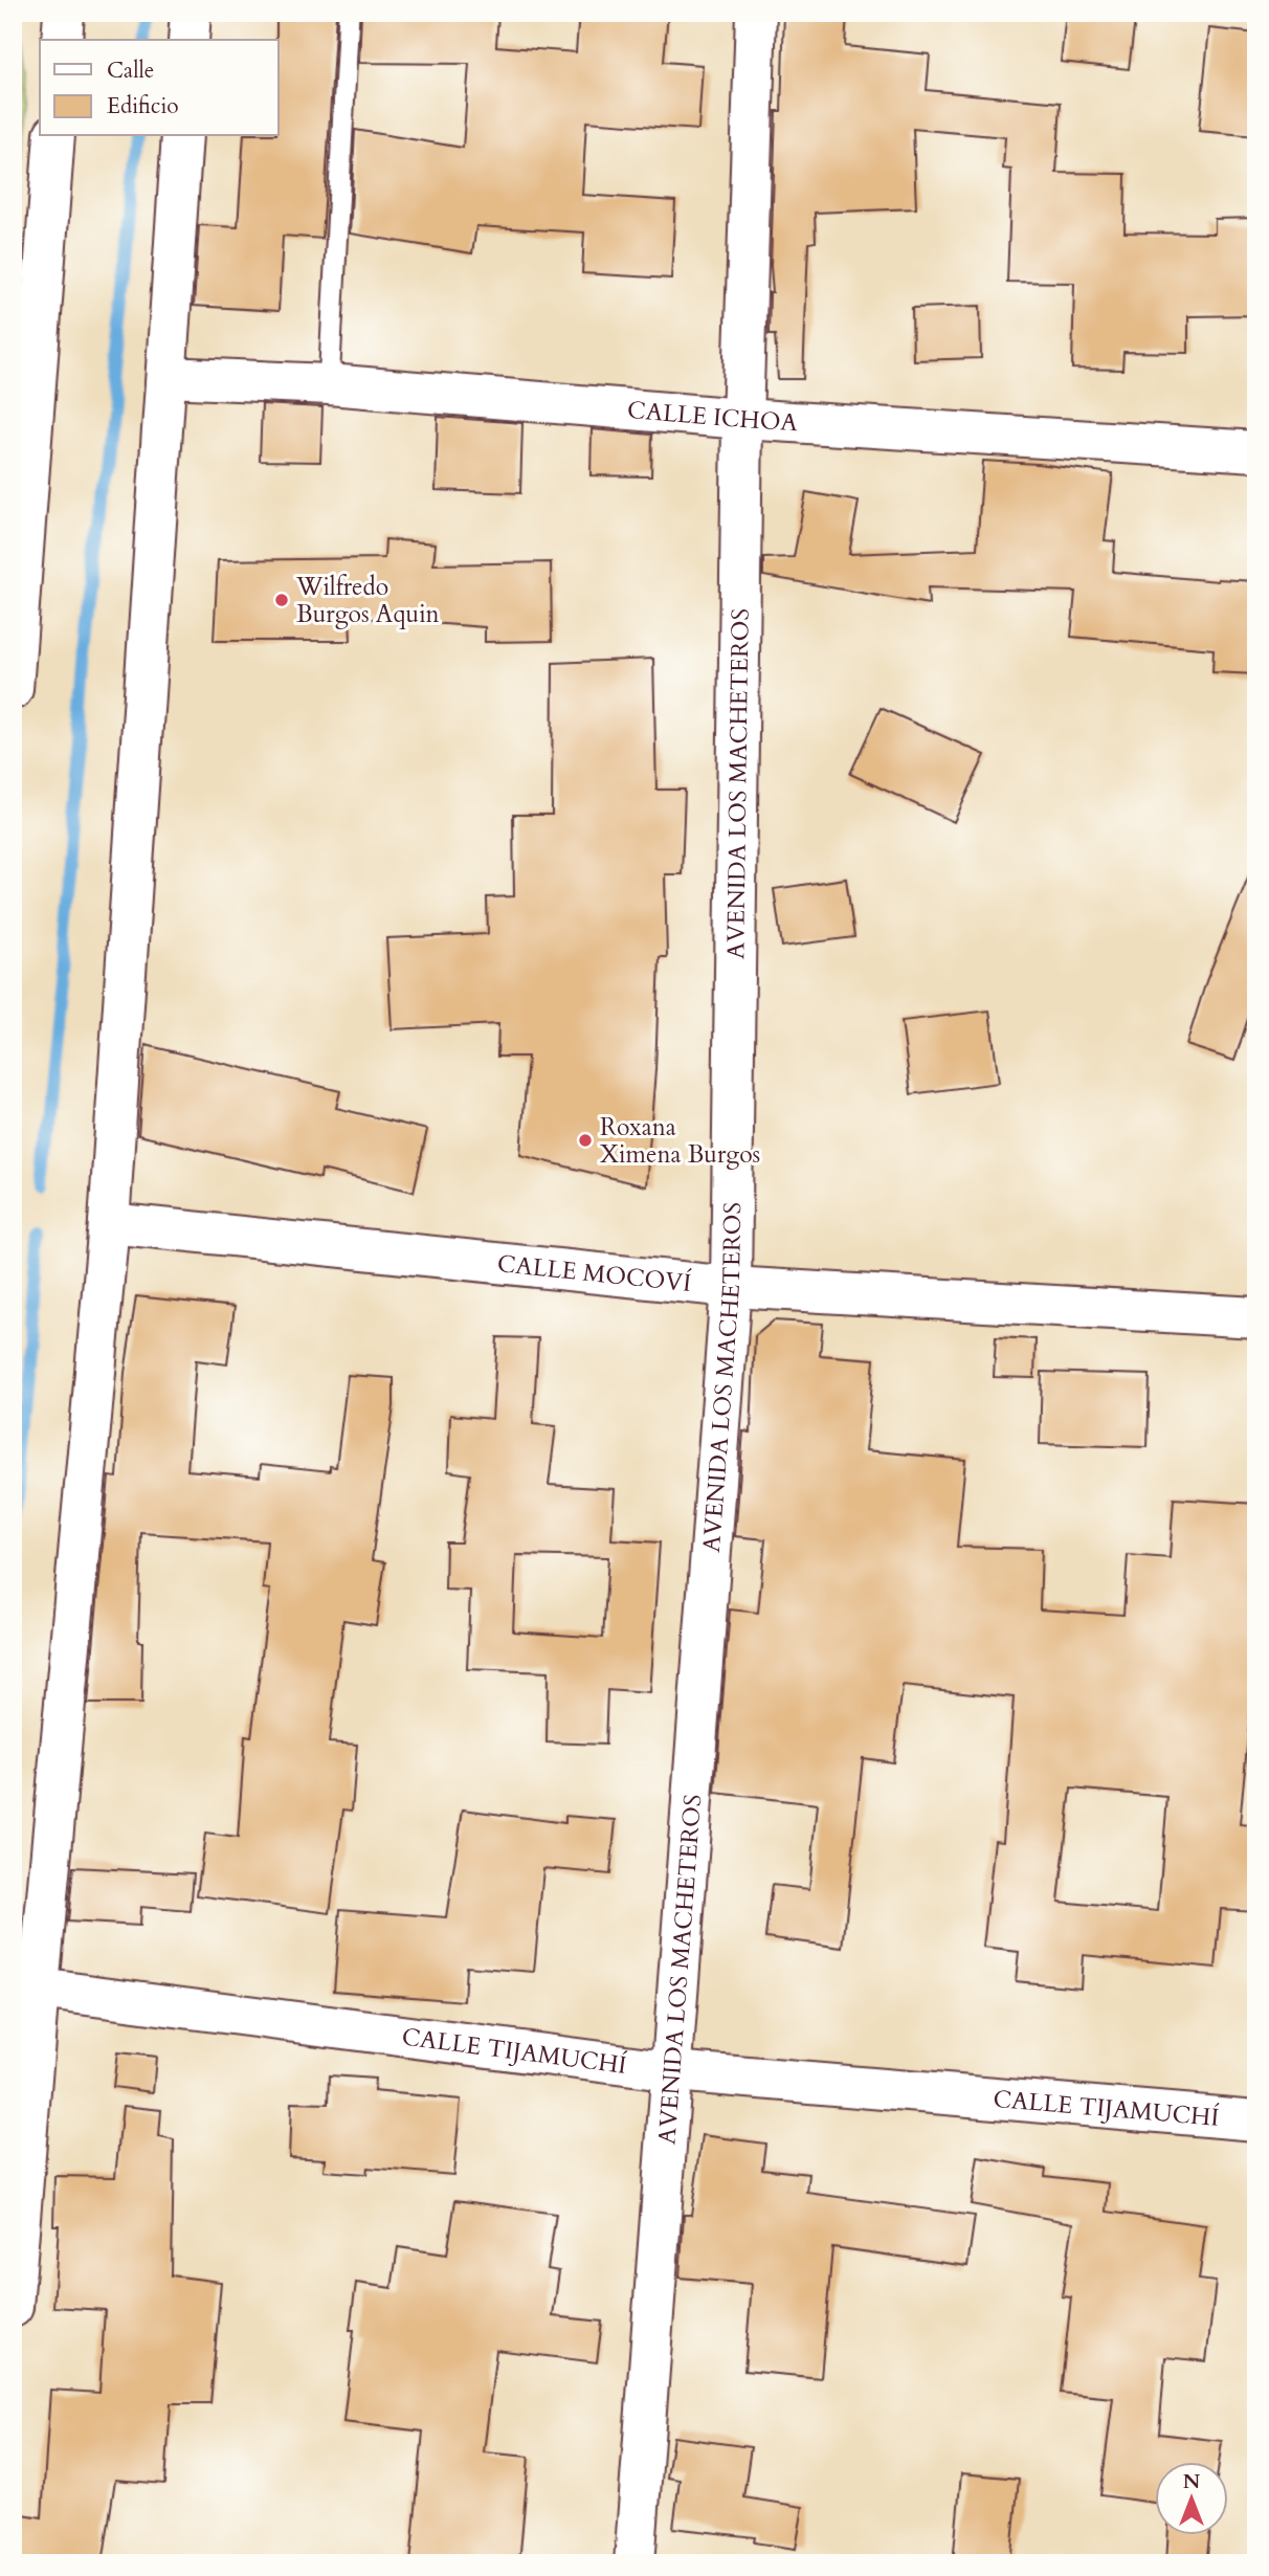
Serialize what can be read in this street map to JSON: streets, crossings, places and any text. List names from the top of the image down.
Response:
{
  "streets": {
    "street": [
      "CALLE ICHOA",
      "AVENIDA LOS MACHETEROS",
      "CALLE MOCOVÍ",
      "CALLE TIJAMUCHÍ"
    ]
  },
  "crossings": [
    ["CALLE ICHOA", "AVENIDA LOS MACHETEROS"],
    ["AVENIDA LOS MACHETEROS", "CALLE MOCOVÍ"],
    ["AVENIDA LOS MACHETEROS", "CALLE TIJAMUCHÍ"]
  ],
  "places": ["Wilfredo Burgos Aquin", "Roxana Ximena Burgos"],
  "legend": ["Calle", "Edificio"],
  "north": "top"
}
